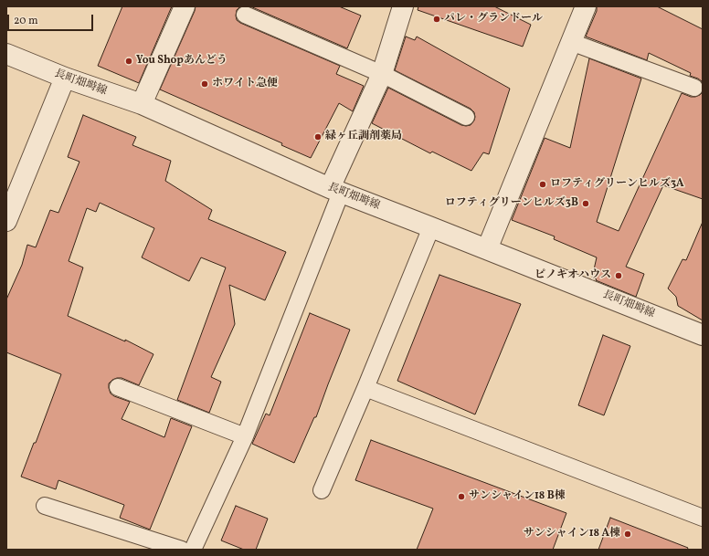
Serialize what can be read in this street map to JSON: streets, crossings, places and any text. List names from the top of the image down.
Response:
{
  "streets": {
    "street": ["長町畑塒線"]
  },
  "places": [
    "パレ・グランドール",
    "You Shopあんどう",
    "ホワイト急便",
    "緑ヶ丘調剤薬局",
    "ロフティグリーンヒルズ3A",
    "ロフティグリーンヒルズ3B",
    "ピノキオハウス",
    "サンシャイン18 B棟",
    "サンシャイン18 A棟"
  ],
  "scale_bar": "20 m"
}
